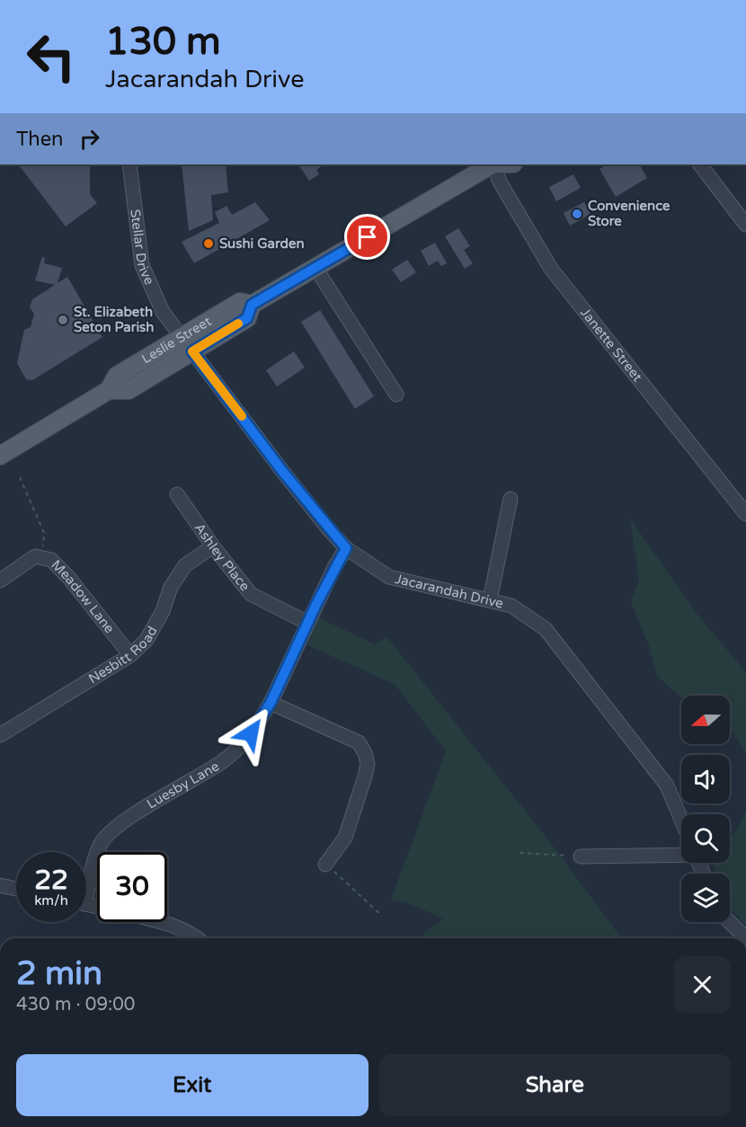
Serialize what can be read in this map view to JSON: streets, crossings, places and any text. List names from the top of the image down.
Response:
{
  "streets": {
    "main road": ["Leslie Street"],
    "street": [
      "Stellar Drive",
      "Janette Street",
      "Ashley Place",
      "Jacarandah Drive",
      "Meadow Lane",
      "Nesbitt Road",
      "Luesby Lane"
    ]
  },
  "crossings": [
    ["Stellar Drive", "Leslie Street"],
    ["Stellar Drive", "Jacarandah Drive"],
    ["Leslie Street", "Jacarandah Drive"],
    ["Ashley Place", "Nesbitt Road"],
    ["Ashley Place", "Luesby Lane"],
    ["Jacarandah Drive", "Luesby Lane"],
    ["Meadow Lane", "Nesbitt Road"]
  ],
  "places": ["Convenience Store", "Sushi Garden", "St. Elizabeth Seton Parish"],
  "north": "left",
  "page": {
    "turn": ["130 m", "Jacarandah Drive"],
    "then": "Then",
    "speed": "22 km/h",
    "limit": "30",
    "heading": ["2 min", "430 m · 09:00"],
    "buttons": ["Exit", "Share"]
  }
}
